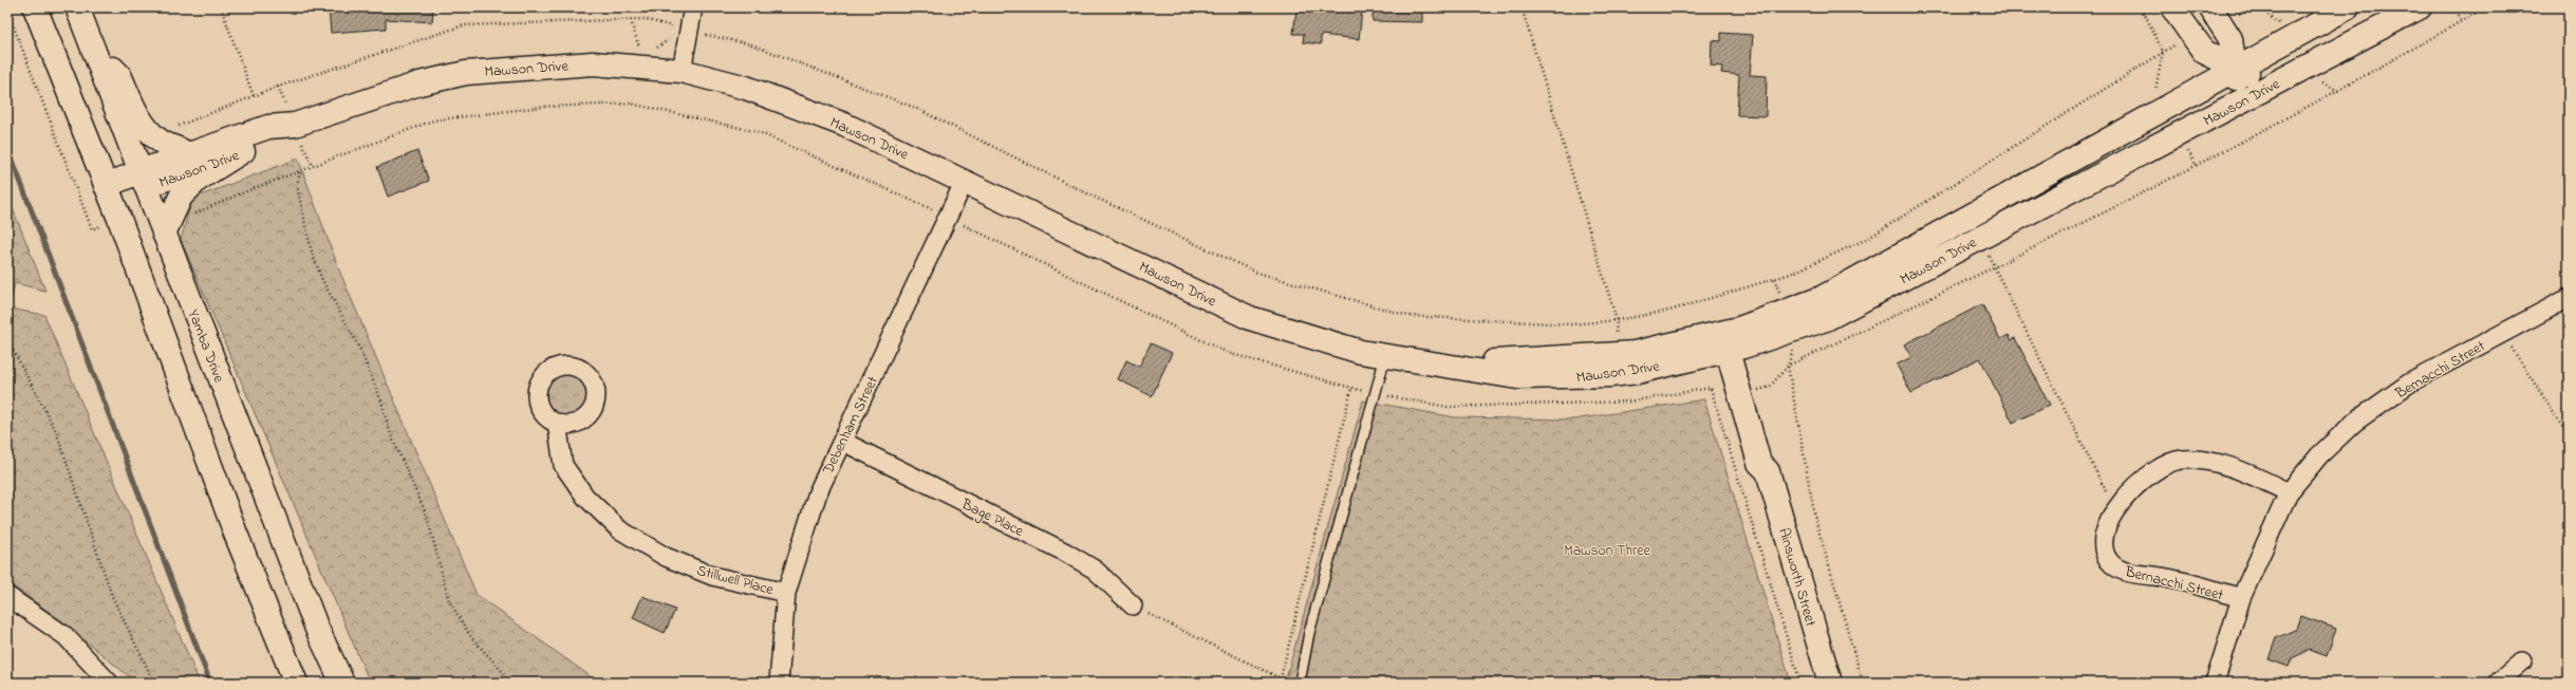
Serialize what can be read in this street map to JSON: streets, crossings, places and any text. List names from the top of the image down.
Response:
{
  "streets": {
    "main road": ["Mawson Drive", "Yamba Drive", "Ainsworth Street"],
    "street": [
      "Bernacchi Street",
      "Debenham Street",
      "Bage Place",
      "Stillwell Place"
    ]
  },
  "crossings": [
    ["Mawson Drive", "Yamba Drive"],
    ["Mawson Drive", "Debenham Street"],
    ["Mawson Drive", "Ainsworth Street"],
    ["Debenham Street", "Bage Place"],
    ["Debenham Street", "Stillwell Place"]
  ],
  "parks": ["Mawson Three"]
}
